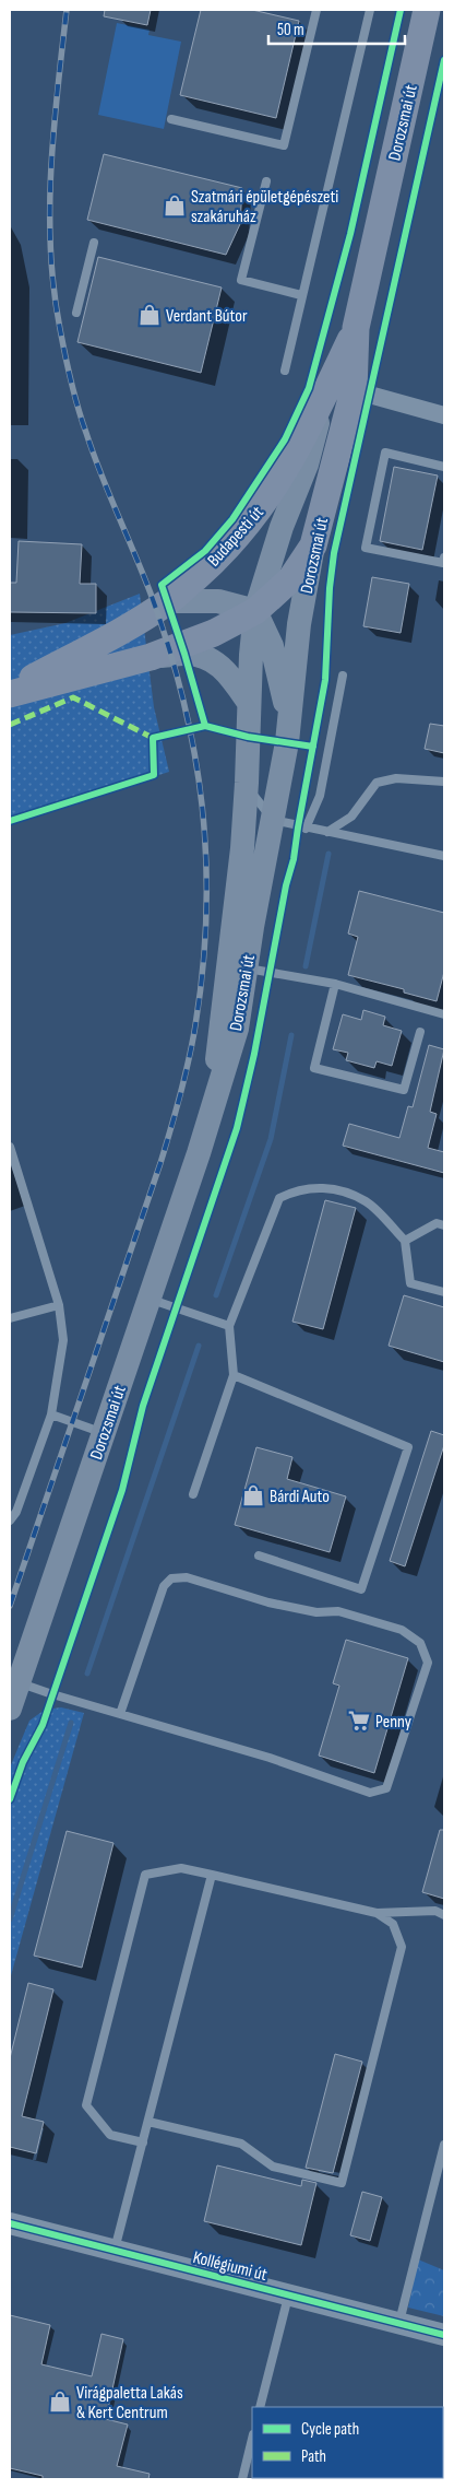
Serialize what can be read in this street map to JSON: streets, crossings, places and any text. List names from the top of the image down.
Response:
{
  "streets": {
    "main road": ["Dorozsmai út", "Budapesti út"],
    "street": ["Kollégiumi út"]
  },
  "crossings": [
    ["Dorozsmai út", "Budapesti út"]
  ],
  "places": {
    "shop": [
      "Szatmári épületgépészeti szakáruház",
      "Verdant Bútor",
      "Bárdi Auto",
      "Virágpaletta Lakás & Kert Centrum"
    ],
    "supermarket": ["Penny"]
  },
  "legend": ["Cycle path", "Path"],
  "scale_bar": "50 m"
}
